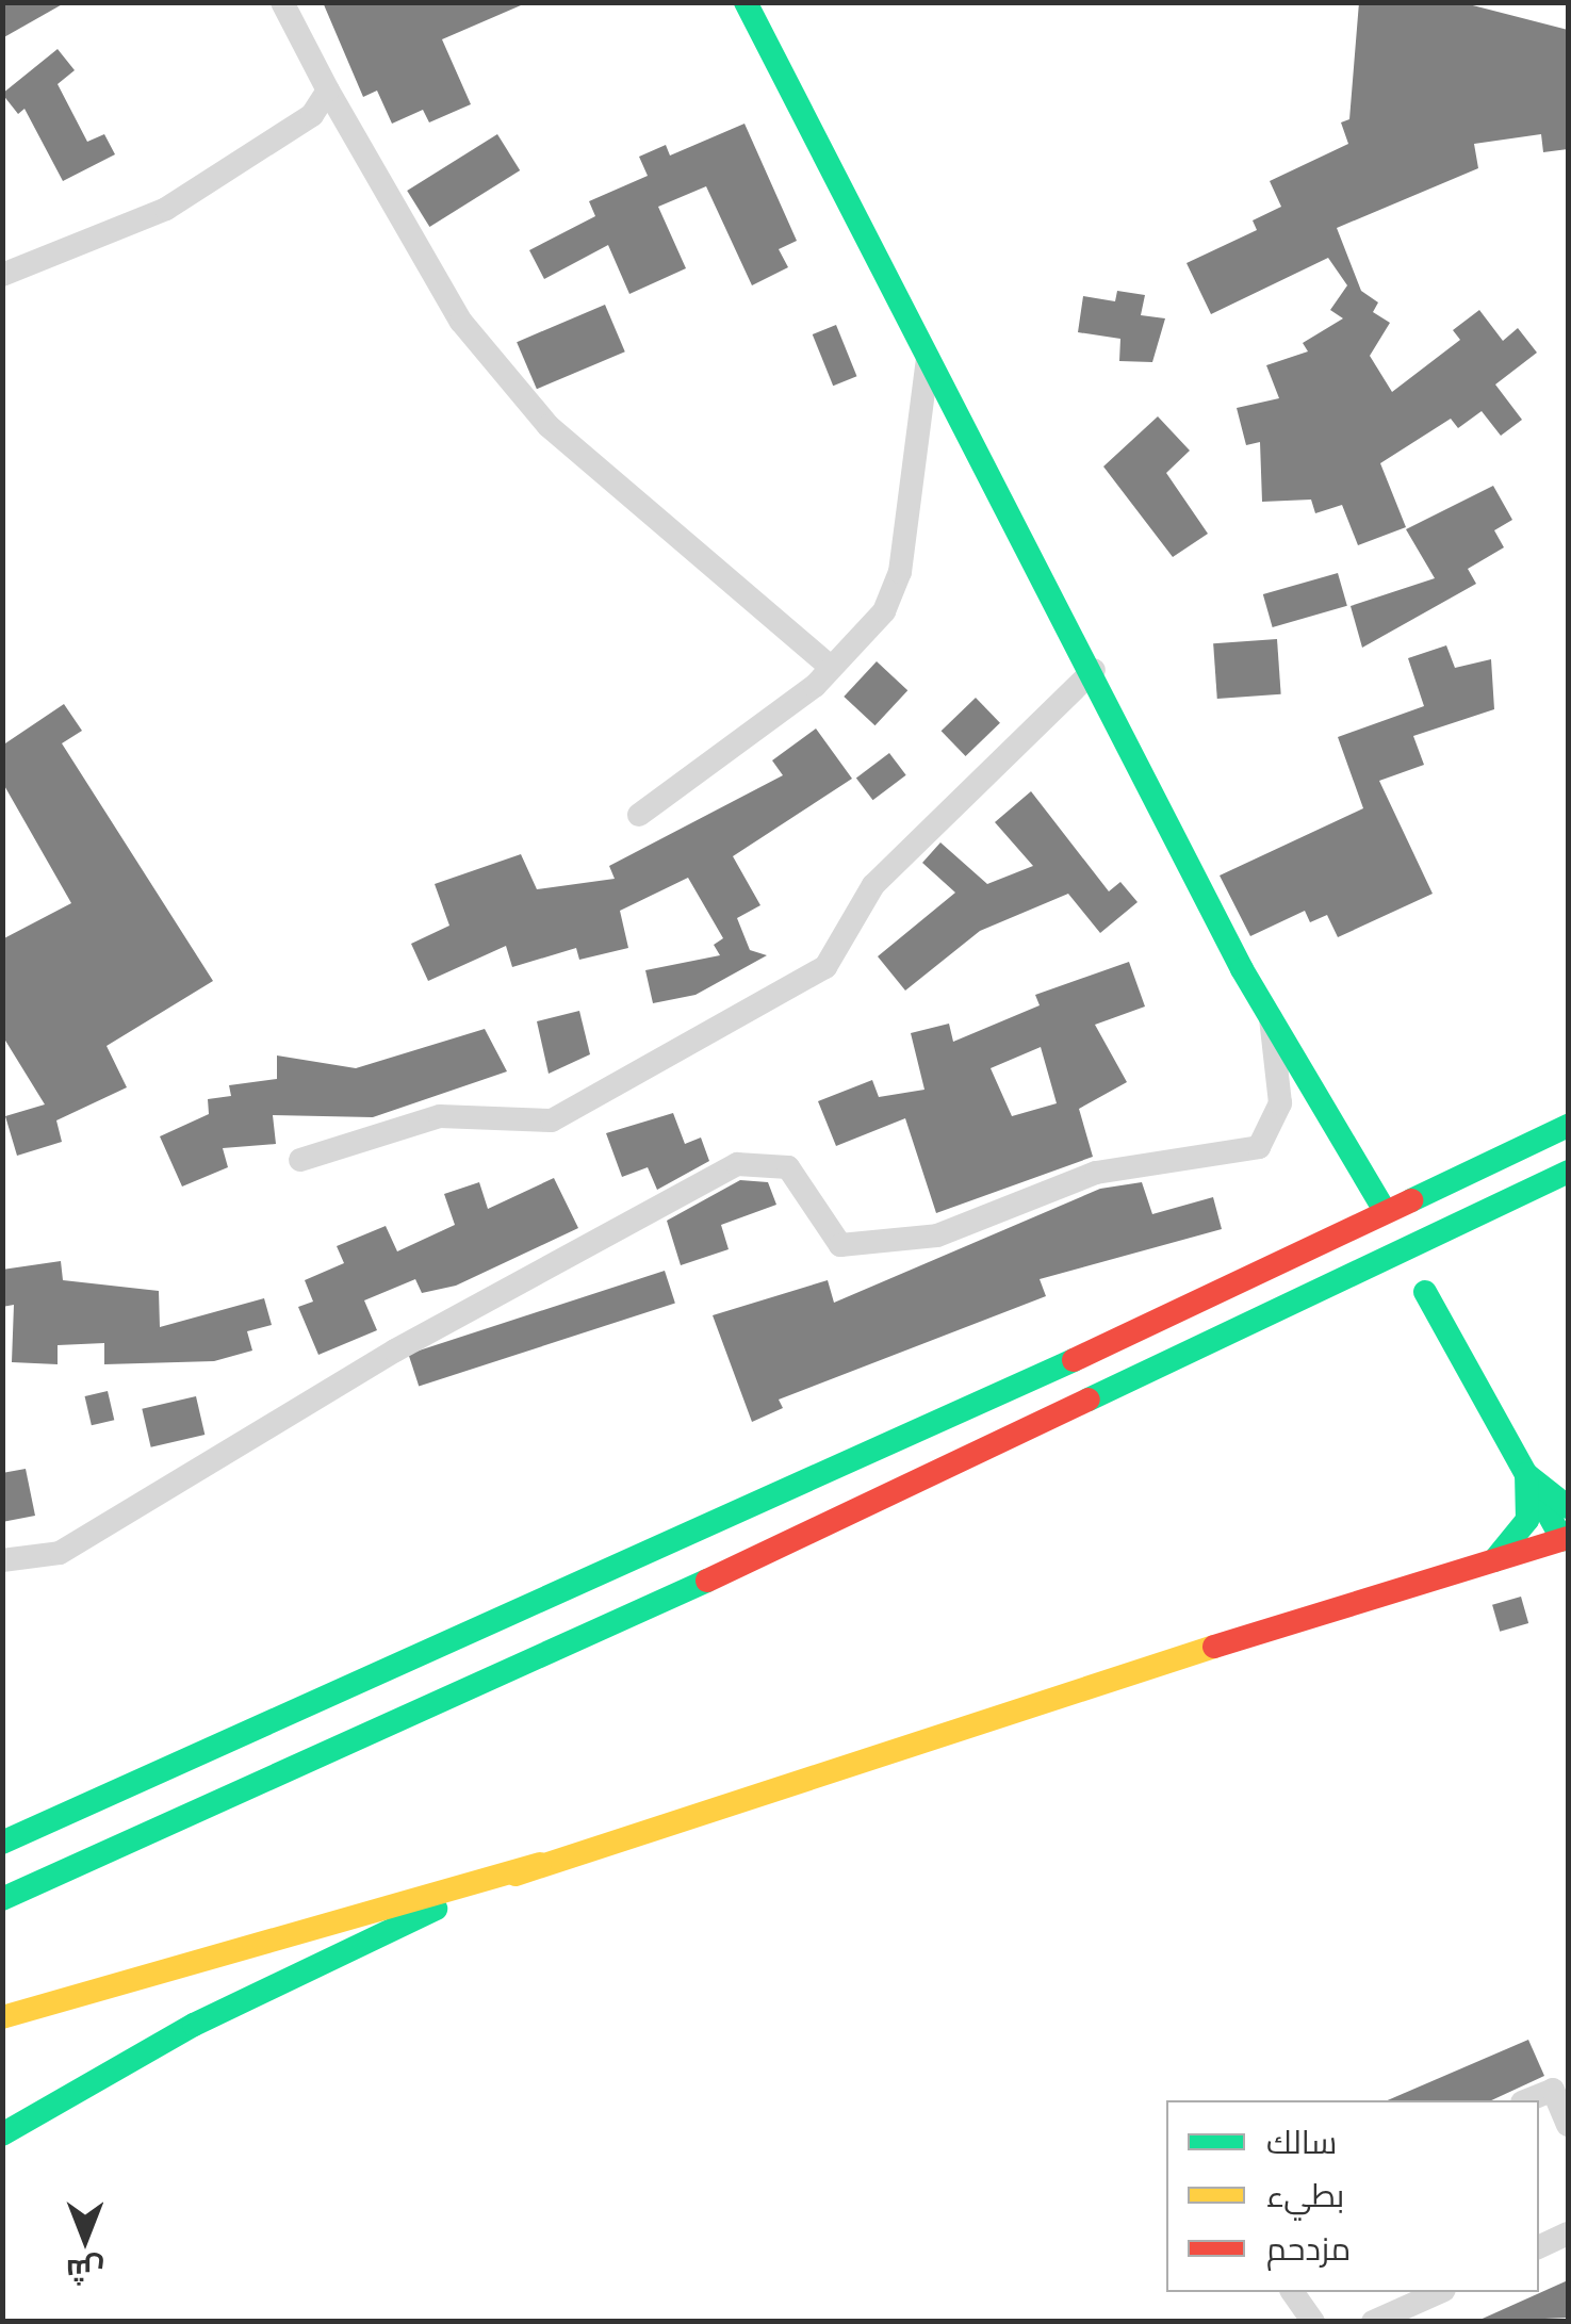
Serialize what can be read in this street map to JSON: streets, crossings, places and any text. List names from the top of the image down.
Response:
{
  "legend": ["سالك", "بطيء", "مزدحم"],
  "north": "bottom"
}
